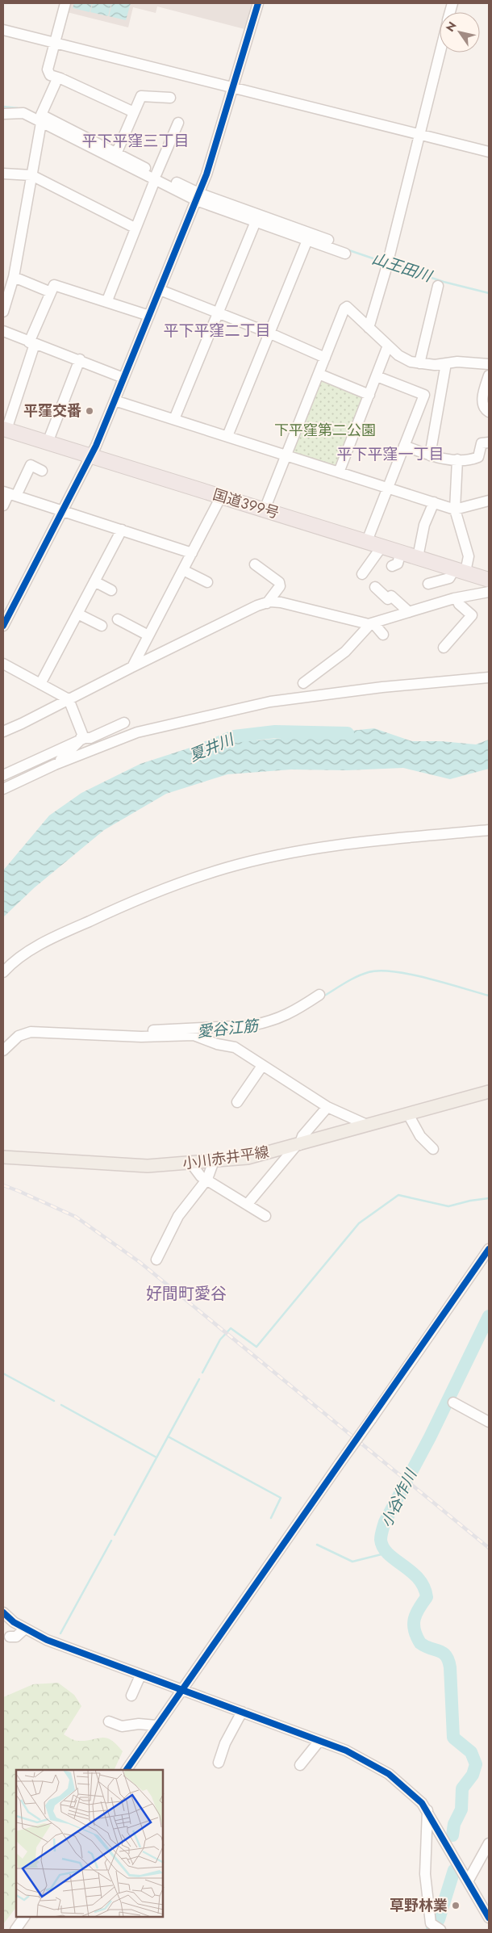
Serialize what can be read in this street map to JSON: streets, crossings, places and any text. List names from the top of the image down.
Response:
{
  "streets": {
    "highway": ["国道399号"],
    "main road": ["小川赤井平線"]
  },
  "districts": [
    "平下平窪三丁目",
    "平下平窪二丁目",
    "平下平窪一丁目",
    "好間町愛谷"
  ],
  "water": [
    "山王田川",
    "夏井川",
    "愛谷江筋",
    "小谷作川"
  ],
  "parks": ["下平窪第二公園"],
  "places": ["平窪交番", "草野林業"],
  "north": "top left"
}
